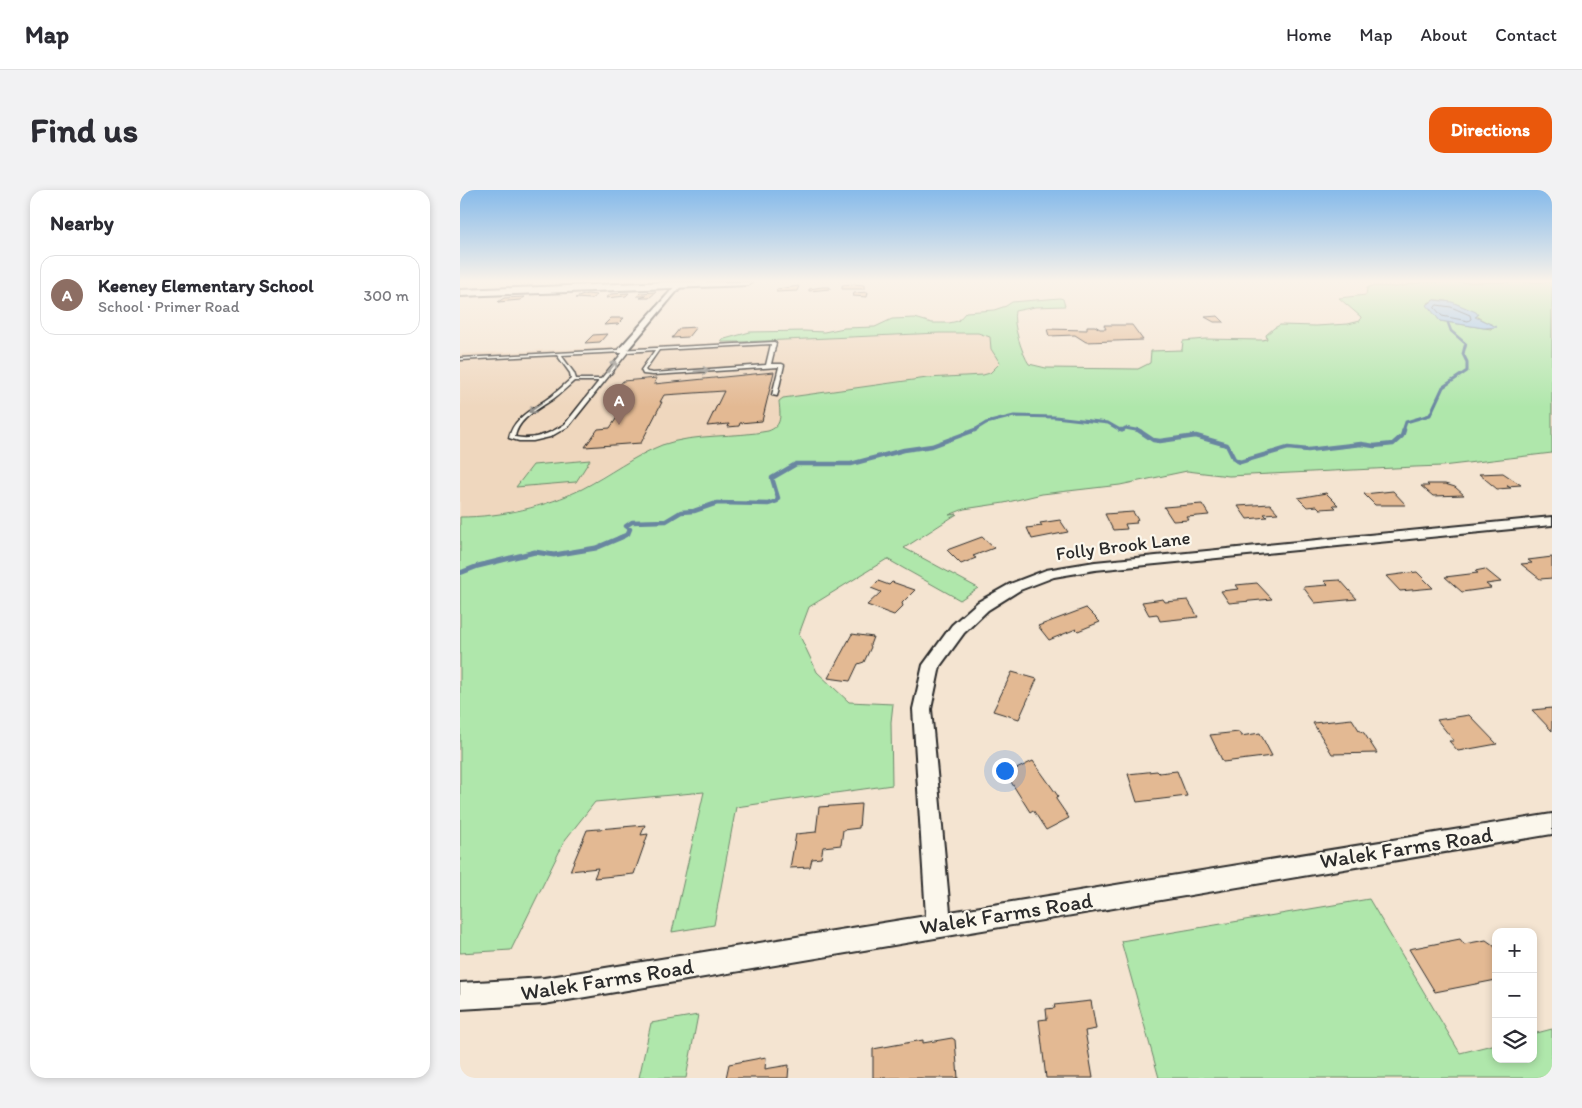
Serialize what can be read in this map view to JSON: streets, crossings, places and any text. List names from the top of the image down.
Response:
{
  "streets": {
    "street": ["Folly Brook Lane", "Walek Farms Road"]
  },
  "crossings": [
    ["Folly Brook Lane", "Walek Farms Road"]
  ],
  "page": {
    "header": "Map",
    "nav": [
      "Home",
      "Map",
      "About",
      "Contact"
    ],
    "buttons": "Directions",
    "title": "Find us",
    "heading": "Nearby",
    "list": [
      {
        "mark": "A",
        "name": "Keeney Elementary School",
        "note": "School · Primer Road",
        "value": "300 m"
      }
    ],
    "pins": "A",
    "map_buttons": ["+", "−"]
  }
}
